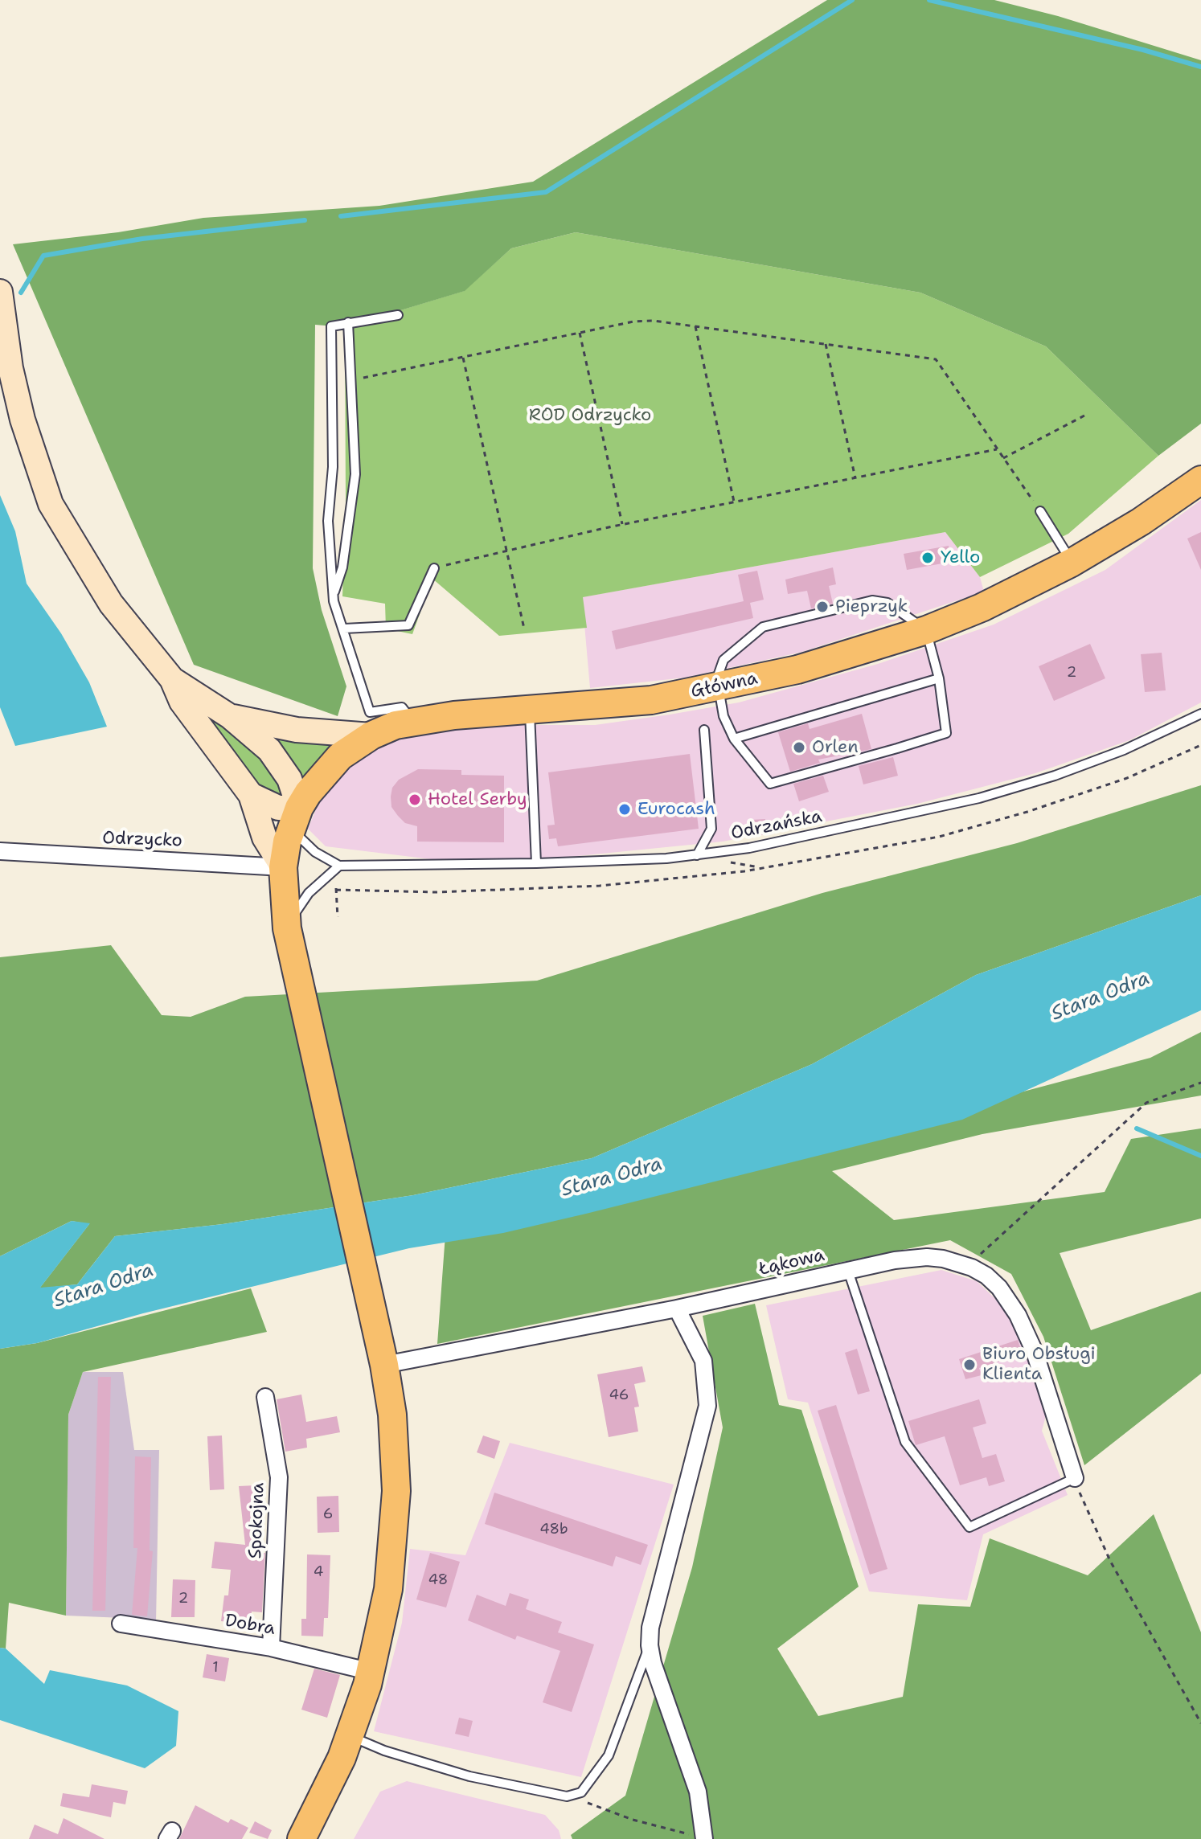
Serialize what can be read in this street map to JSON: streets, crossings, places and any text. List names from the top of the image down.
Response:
{
  "streets": {
    "main road": ["Główna"],
    "street": [
      "Odrzycko",
      "Łąkowa",
      "Spokojna",
      "Dobra"
    ],
    "lane": ["Odrzańska"]
  },
  "crossings": [
    ["Główna", "Odrzycko"],
    ["Główna", "Łąkowa"],
    ["Główna", "Dobra"],
    ["Spokojna", "Dobra"]
  ],
  "water": ["Stara Odra"],
  "parks": ["ROD Odrzycko"],
  "places": [
    "Yello",
    "Pieprzyk",
    "Orlen",
    "Hotel Serby",
    "Eurocash",
    "Biuro Obsługi Klienta"
  ],
  "house_numbers": [
    "2",
    "46",
    "6",
    "48b",
    "4",
    "48",
    "2",
    "1"
  ]
}
